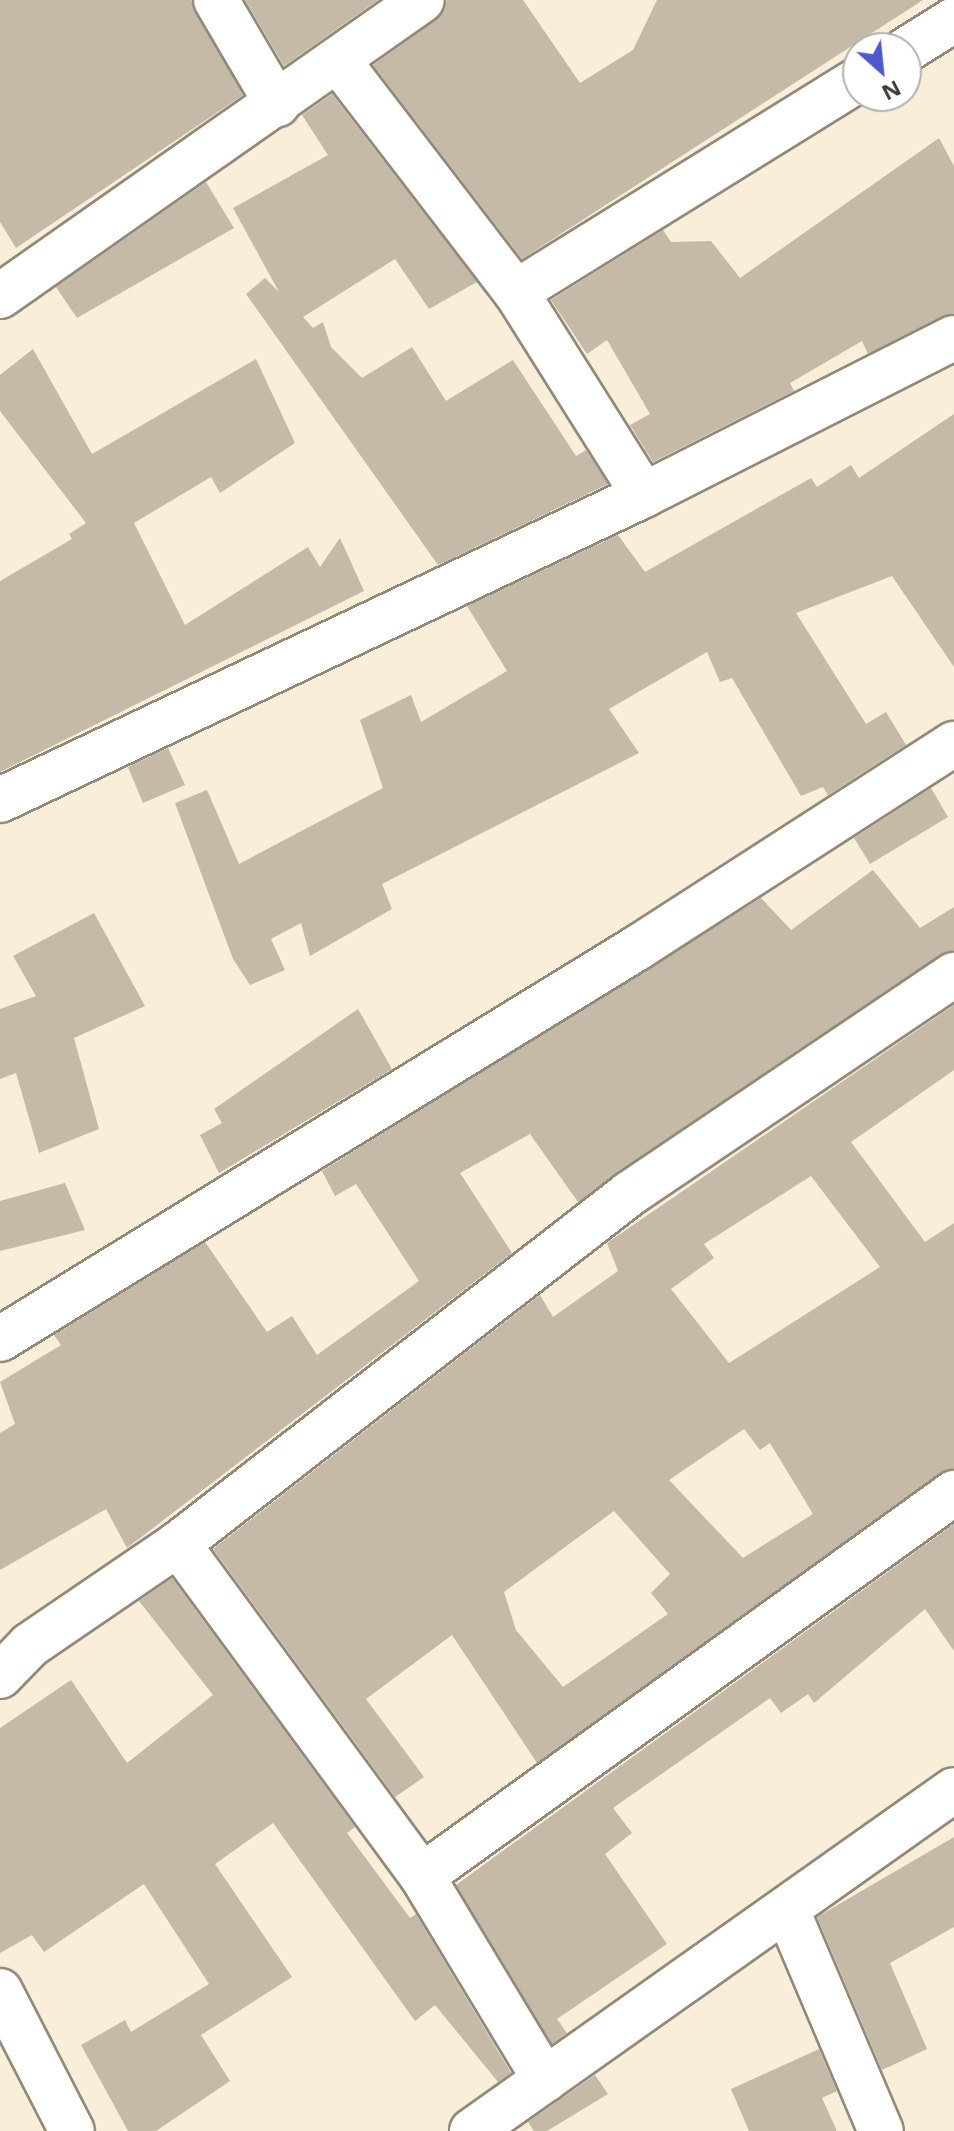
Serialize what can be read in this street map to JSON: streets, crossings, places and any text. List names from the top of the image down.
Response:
{
  "north": "bottom right"
}
